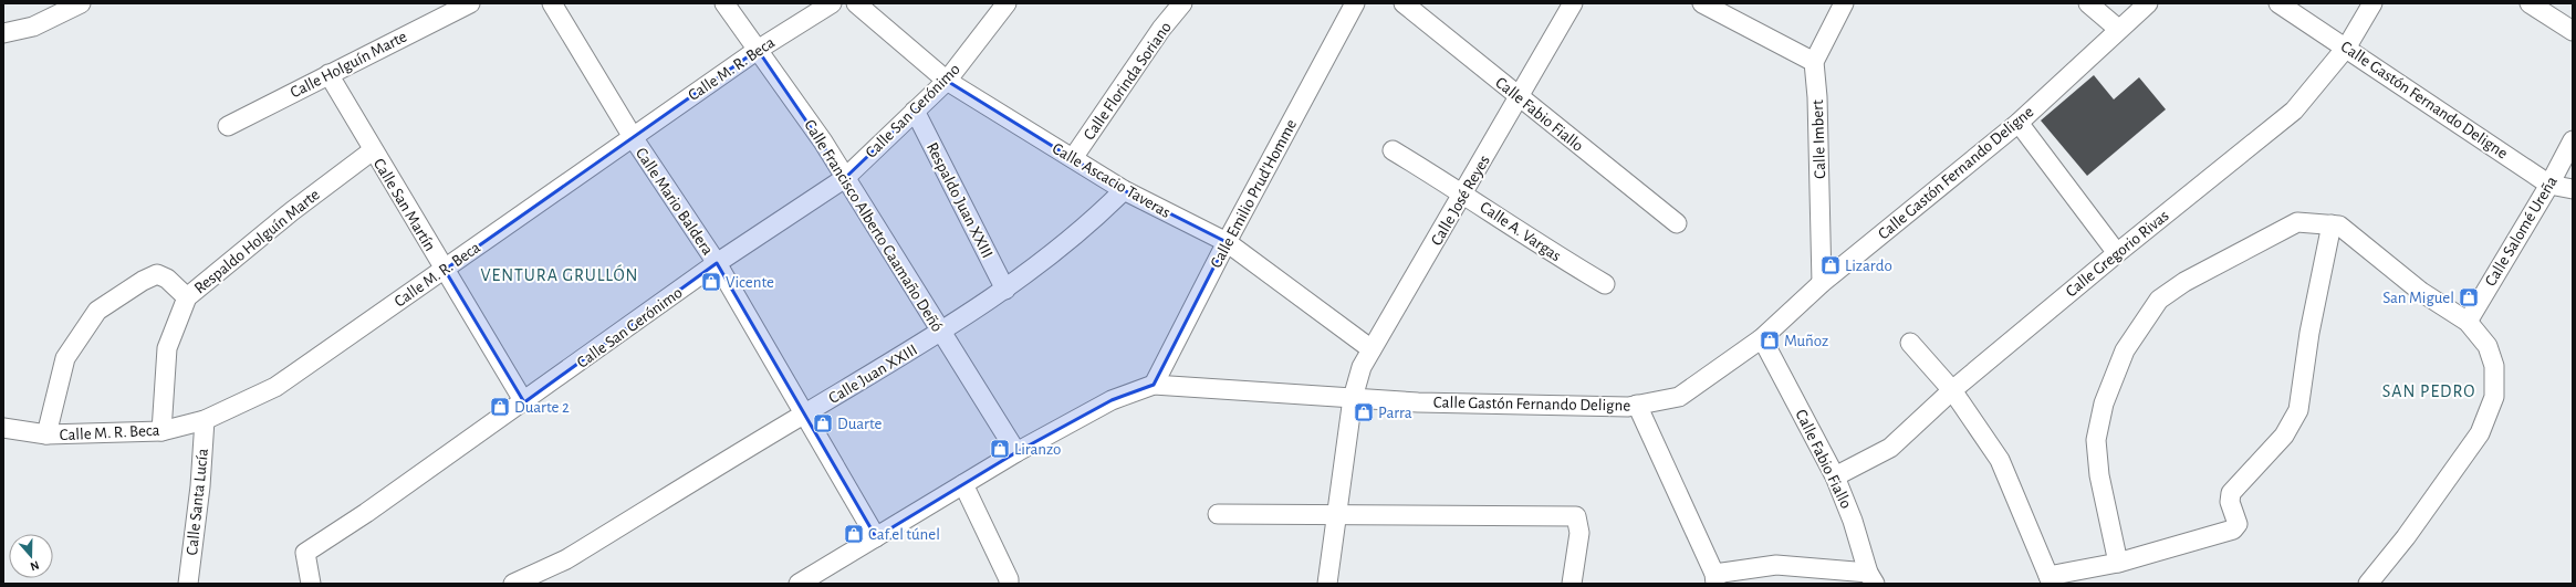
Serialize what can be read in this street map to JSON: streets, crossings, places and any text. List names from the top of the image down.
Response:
{
  "streets": {
    "street": [
      "Calle Holguín Marte",
      "Calle M. R. Beca",
      "Calle Florinda Soriano",
      "Calle Gastón Fernando Deligne",
      "Calle San Gerónimo",
      "Calle Fabio Fiallo",
      "Calle Imbert",
      "Calle Ascacio Taveras",
      "Calle Emilio Prud'Homme",
      "Respaldo Juan XXIII",
      "Calle José Reyes",
      "Calle Mario Baldera",
      "Calle San Martín",
      "Calle Francisco Alberto Caamaño Deñó",
      "Calle A. Vargas",
      "Calle Salomé Ureña",
      "Respaldo Holguín Marte",
      "Calle Gregorio Rivas",
      "Calle Juan XXIII",
      "Calle Santa Lucía"
    ]
  },
  "crossings": [
    ["Calle Holguín Marte", "Calle San Martín"],
    ["Calle M. R. Beca", "Calle Mario Baldera"],
    ["Calle M. R. Beca", "Calle San Martín"],
    ["Calle M. R. Beca", "Calle Francisco Alberto Caamaño Deñó"],
    ["Calle M. R. Beca", "Respaldo Holguín Marte"],
    ["Calle M. R. Beca", "Calle Santa Lucía"],
    ["Calle Florinda Soriano", "Calle Ascacio Taveras"],
    ["Calle Gastón Fernando Deligne", "Calle Fabio Fiallo"],
    ["Calle Gastón Fernando Deligne", "Calle Imbert"],
    ["Calle Gastón Fernando Deligne", "Calle Emilio Prud'Homme"],
    ["Calle Gastón Fernando Deligne", "Calle José Reyes"],
    ["Calle Gastón Fernando Deligne", "Calle Mario Baldera"],
    ["Calle Gastón Fernando Deligne", "Calle Francisco Alberto Caamaño Deñó"],
    ["Calle Gastón Fernando Deligne", "Calle Salomé Ureña"],
    ["Calle Gastón Fernando Deligne", "Calle Gregorio Rivas"],
    ["Calle San Gerónimo", "Calle Ascacio Taveras"],
    ["Calle San Gerónimo", "Respaldo Juan XXIII"],
    ["Calle San Gerónimo", "Calle Mario Baldera"],
    ["Calle San Gerónimo", "Calle San Martín"],
    ["Calle San Gerónimo", "Calle Francisco Alberto Caamaño Deñó"],
    ["Calle Fabio Fiallo", "Calle José Reyes"],
    ["Calle Fabio Fiallo", "Calle Gregorio Rivas"],
    ["Calle Ascacio Taveras", "Calle Emilio Prud'Homme"],
    ["Calle Ascacio Taveras", "Calle José Reyes"],
    ["Calle Ascacio Taveras", "Calle Juan XXIII"],
    ["Respaldo Juan XXIII", "Calle Juan XXIII"],
    ["Calle José Reyes", "Calle A. Vargas"],
    ["Calle Mario Baldera", "Calle Juan XXIII"],
    ["Calle San Martín", "Respaldo Holguín Marte"],
    ["Calle Francisco Alberto Caamaño Deñó", "Calle Juan XXIII"]
  ],
  "districts": ["VENTURA GRULLÓN", "SAN PEDRO"],
  "places": {
    "shop": [
      "Lizardo",
      "Vicente",
      "San Miguel",
      "Muñoz",
      "Duarte 2",
      "Parra",
      "Duarte",
      "Liranzo",
      "Caf.el túnel"
    ]
  },
  "north": "bottom"
}
